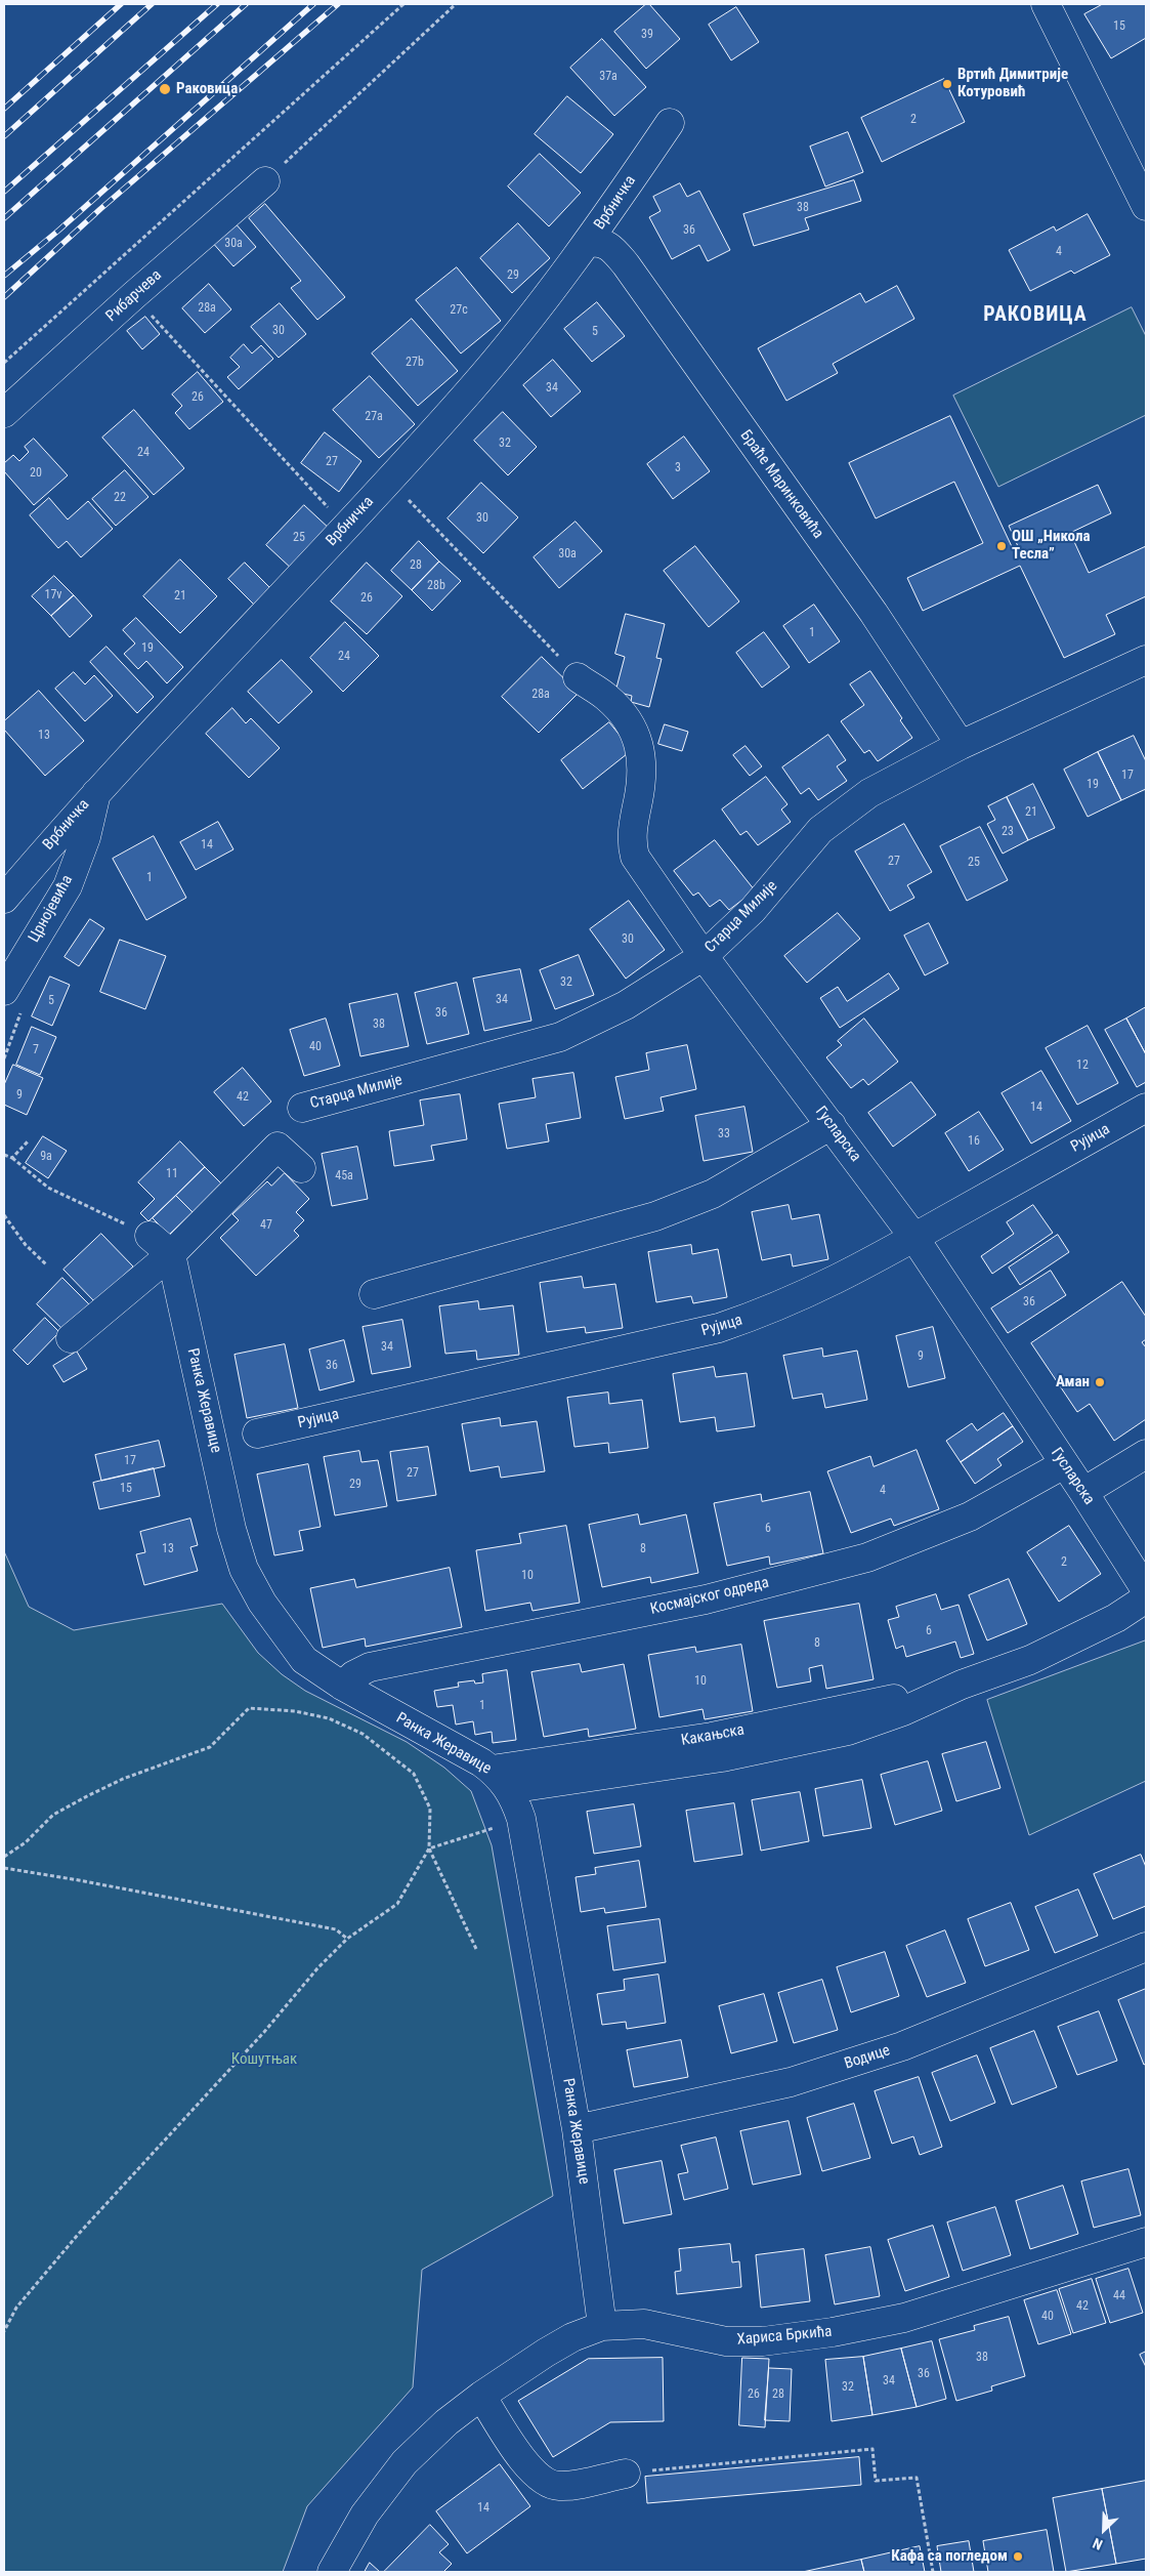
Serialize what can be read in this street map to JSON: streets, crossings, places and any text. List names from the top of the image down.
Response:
{
  "streets": {
    "street": [
      "Врбничка",
      "Рибарчева",
      "Браће Маринковића",
      "Црнојевића",
      "Старца Милије",
      "Гусларска",
      "Рујица",
      "Ранка Жеравице",
      "Космајског одреда",
      "Какањска",
      "Водице",
      "Хариса Бркића"
    ]
  },
  "crossings": [
    ["Врбничка", "Браће Маринковића"],
    ["Врбничка", "Црнојевића"],
    ["Браће Маринковића", "Старца Милије"],
    ["Старца Милије", "Гусларска"],
    ["Гусларска", "Рујица"],
    ["Гусларска", "Космајског одреда"],
    ["Ранка Жеравице", "Космајског одреда"],
    ["Ранка Жеравице", "Какањска"],
    ["Ранка Жеравице", "Водице"],
    ["Ранка Жеравице", "Хариса Бркића"]
  ],
  "districts": ["РАКОВИЦА"],
  "parks": ["Кошутњак"],
  "places": [
    "Вртић Димитрије Котуровић",
    "Раковица",
    "ОШ „Никола Тесла”",
    "Аман",
    "Кафа са погледом"
  ],
  "house_numbers": [
    "15",
    "39",
    "37a",
    "2",
    "38",
    "36",
    "30a",
    "4",
    "29",
    "28a",
    "27c",
    "30",
    "5",
    "27b",
    "34",
    "26",
    "27a",
    "32",
    "24",
    "27",
    "3",
    "20",
    "22",
    "30",
    "25",
    "30a",
    "28",
    "28b",
    "17v",
    "21",
    "26",
    "1",
    "19",
    "24",
    "28a",
    "13",
    "17",
    "19",
    "21",
    "23",
    "14",
    "27",
    "25",
    "1",
    "30",
    "32",
    "34",
    "5",
    "36",
    "38",
    "40",
    "7",
    "12",
    "9",
    "42",
    "14",
    "33",
    "16",
    "9a",
    "11",
    "45a",
    "47",
    "36",
    "34",
    "9",
    "36",
    "17",
    "27",
    "29",
    "15",
    "4",
    "6",
    "13",
    "8",
    "2",
    "10",
    "6",
    "8",
    "10",
    "1",
    "44",
    "42",
    "40",
    "38",
    "36",
    "34",
    "32",
    "26",
    "28",
    "14"
  ],
  "north": "bottom left"
}
